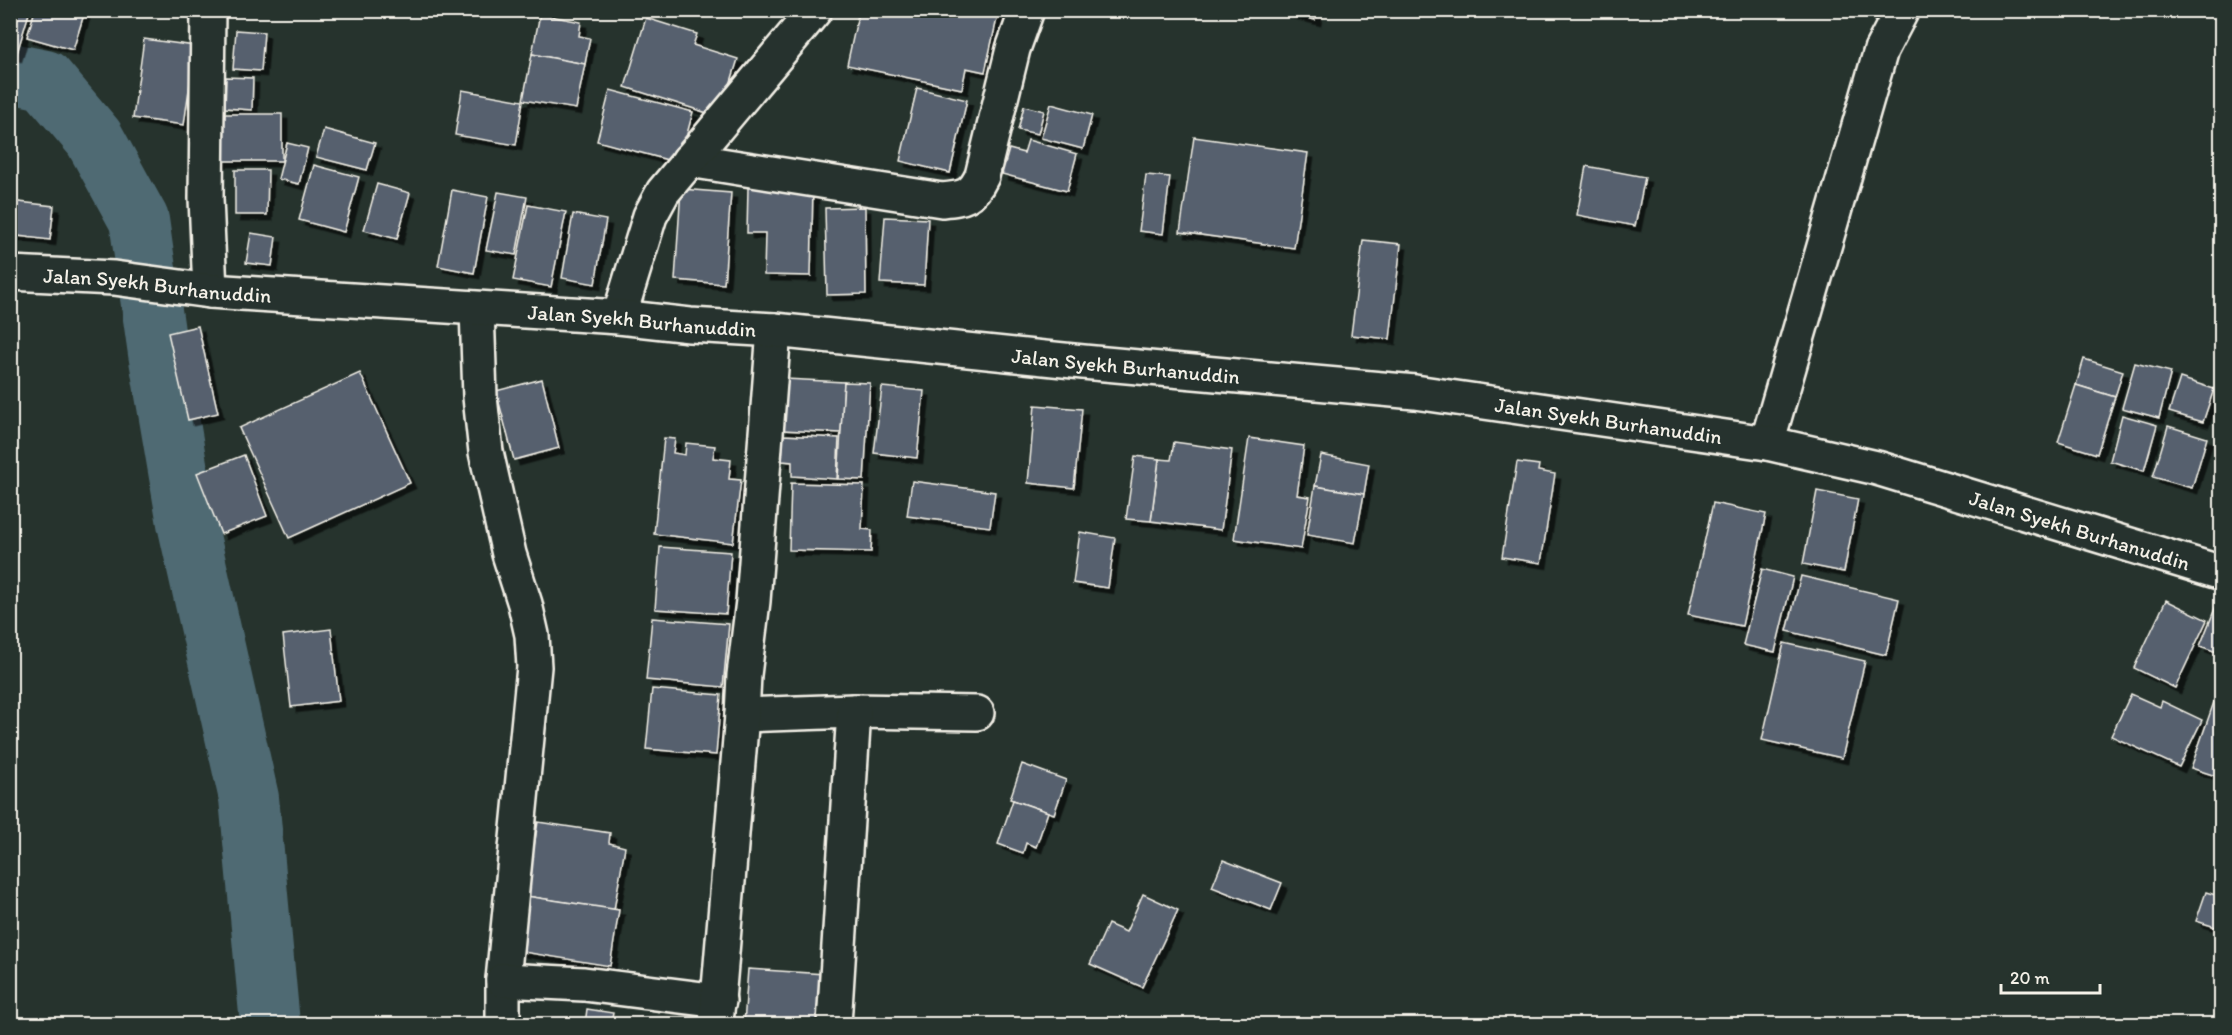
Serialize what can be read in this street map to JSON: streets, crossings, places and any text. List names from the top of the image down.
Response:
{
  "streets": {
    "street": ["Jalan Syekh Burhanuddin"]
  },
  "scale_bar": "20 m"
}
